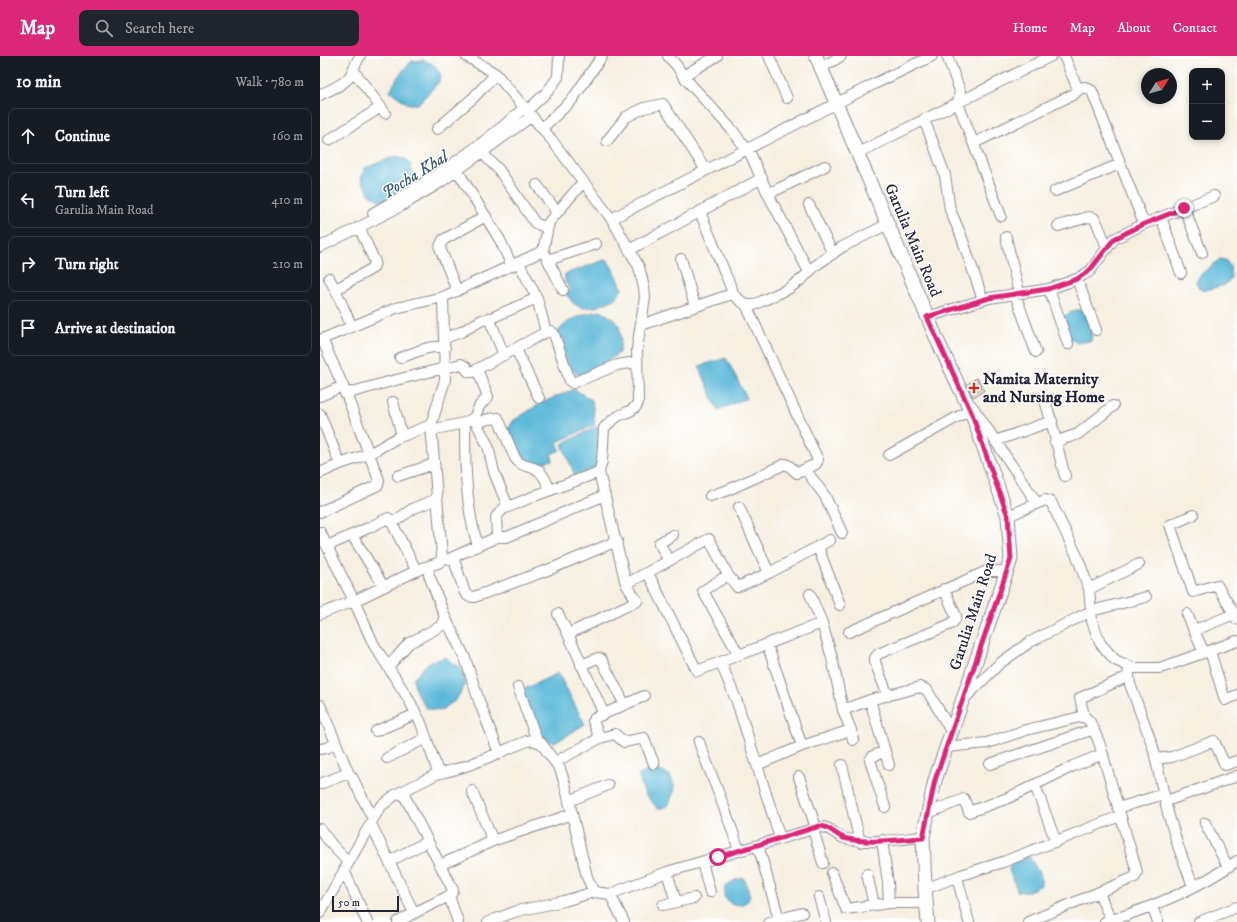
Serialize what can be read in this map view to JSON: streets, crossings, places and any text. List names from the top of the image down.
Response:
{
  "streets": {
    "street": ["Garulia Main Road"]
  },
  "water": ["Pocha Khal"],
  "places": {
    "health": ["Namita Maternity and Nursing Home"]
  },
  "scale_bar": "50 m",
  "north": "top right",
  "page": {
    "header": "Map",
    "search": "Search here",
    "nav": [
      "Home",
      "Map",
      "About",
      "Contact"
    ],
    "heading": ["10 min", "Walk · 780 m"],
    "map_buttons": ["+", "−"],
    "list": [
      ["Continue", "160 m"],
      ["Turn left", "Garulia Main Road", "410 m"],
      ["Turn right", "210 m"],
      "Arrive at destination"
    ],
    "scale": "50 m"
  }
}
